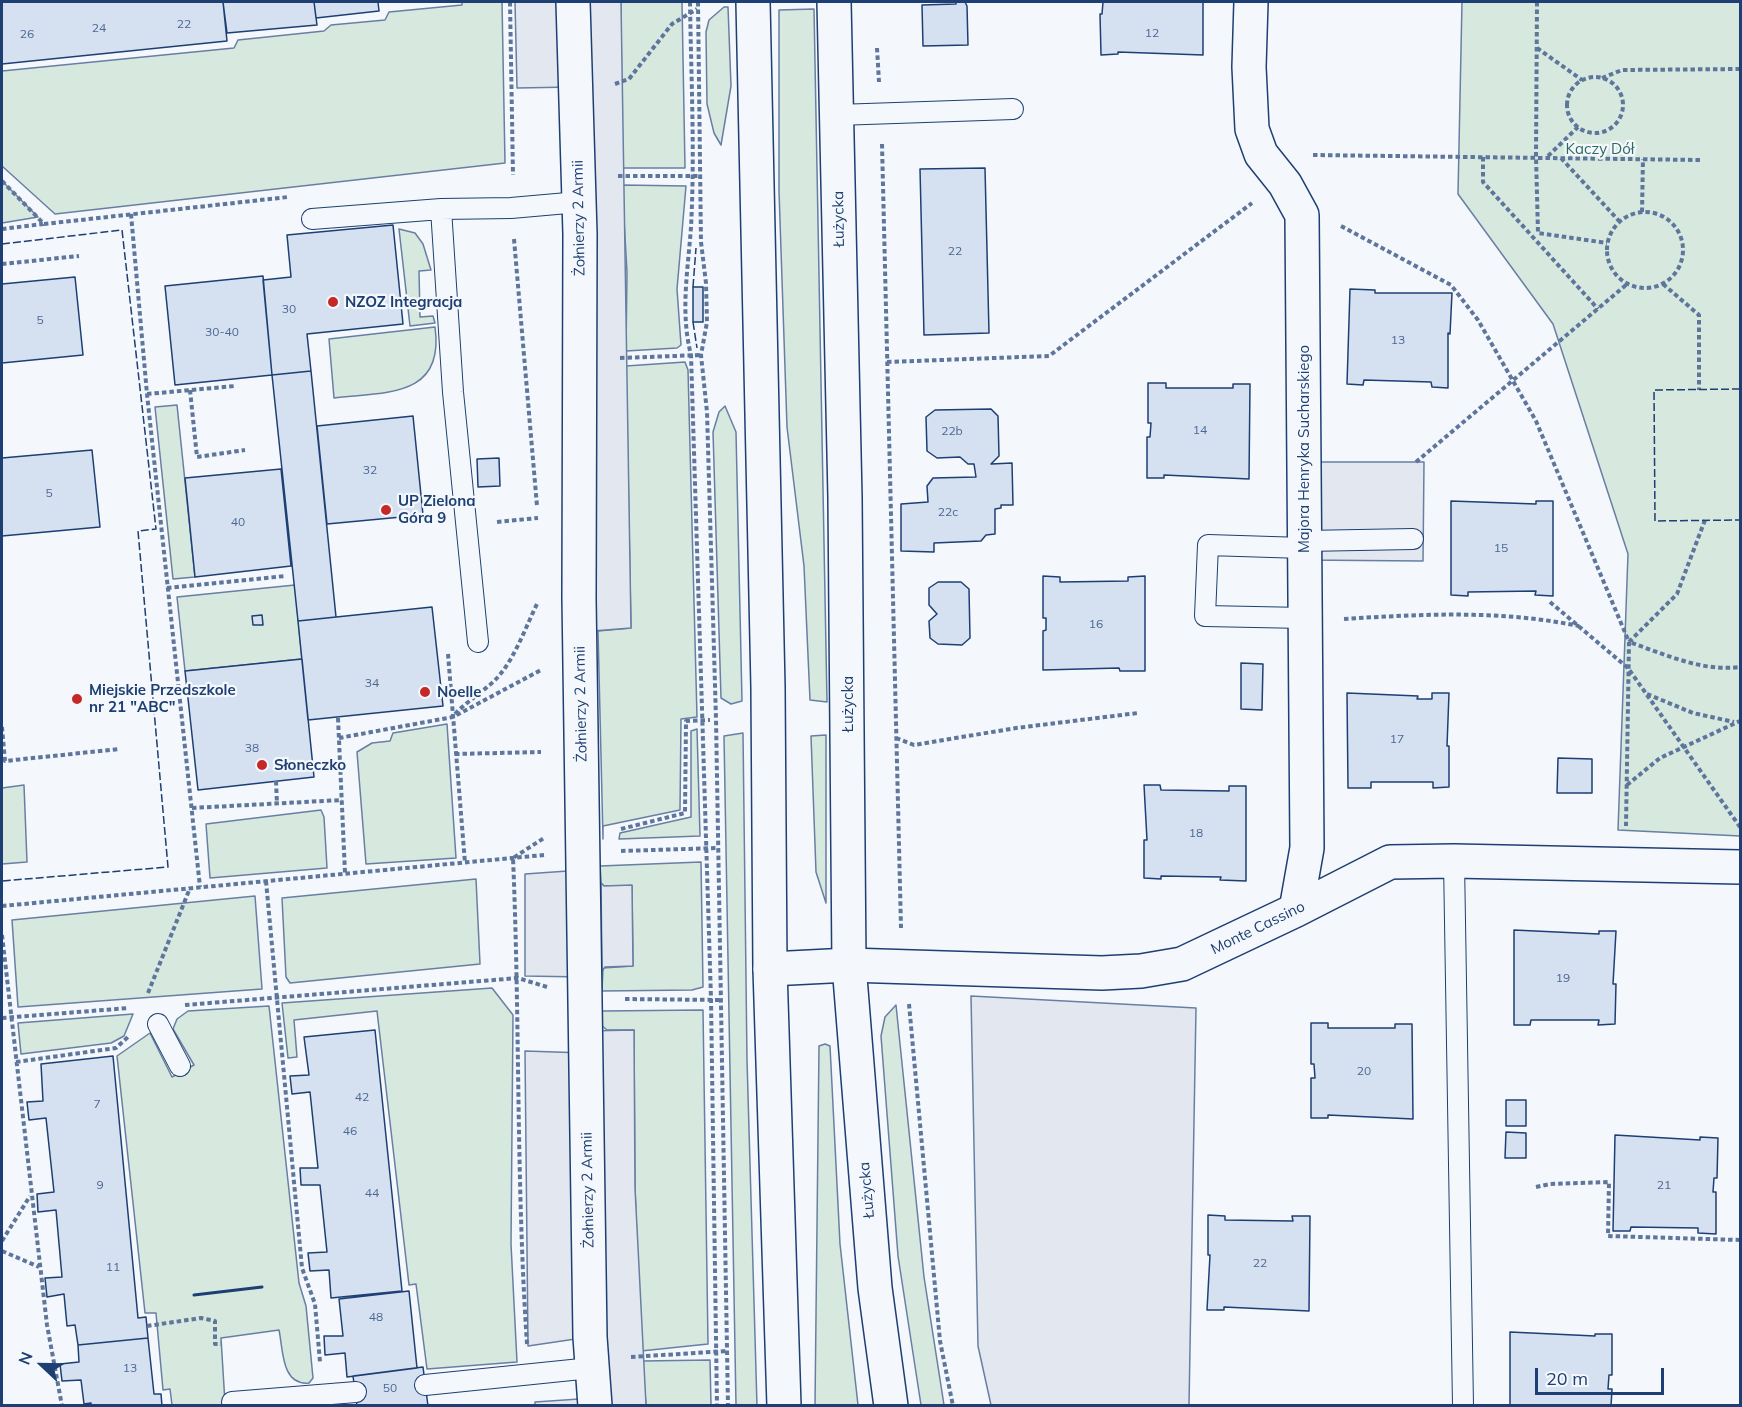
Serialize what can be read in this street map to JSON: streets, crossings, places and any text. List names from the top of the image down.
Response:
{
  "streets": {
    "street": [
      "Żołnierzy 2 Armii",
      "Łużycka",
      "Majora Henryka Sucharskiego",
      "Monte Cassino"
    ]
  },
  "crossings": [
    ["Łużycka", "Monte Cassino"],
    ["Majora Henryka Sucharskiego", "Monte Cassino"]
  ],
  "parks": ["Kaczy Dół"],
  "places": [
    "NZOZ Integracja",
    "UP Zielona Góra 9",
    "Noelle",
    "Miejskie Przedszkole nr 21 \"ABC\"",
    "Słoneczko"
  ],
  "house_numbers": [
    "22",
    "24",
    "12",
    "26",
    "22",
    "30",
    "5",
    "30-40",
    "13",
    "14",
    "22b",
    "32",
    "5",
    "22c",
    "40",
    "15",
    "16",
    "34",
    "17",
    "38",
    "18",
    "19",
    "20",
    "42",
    "7",
    "46",
    "9",
    "21",
    "44",
    "22",
    "11",
    "48",
    "13",
    "50"
  ],
  "scale_bar": "20 m",
  "north": "left"
}
